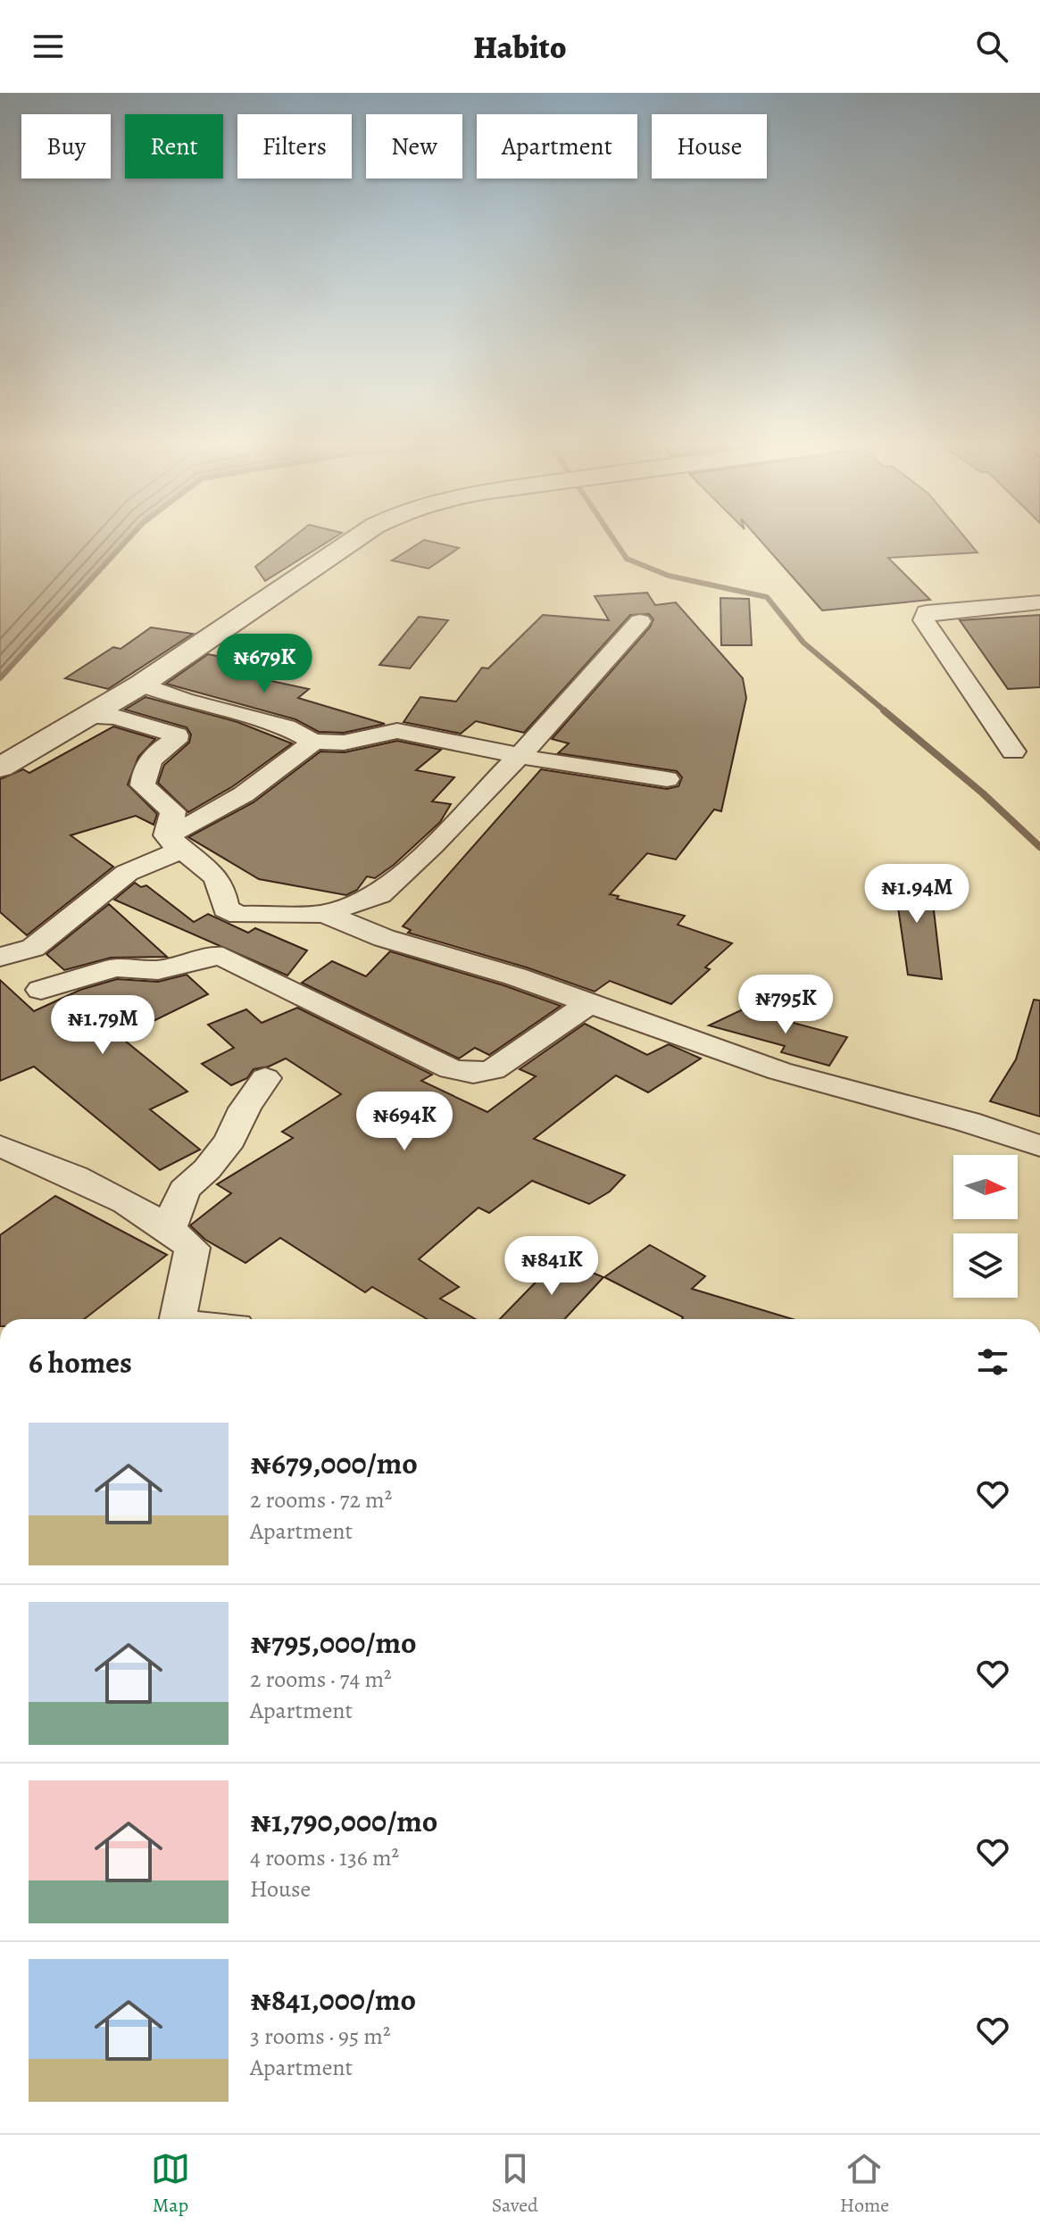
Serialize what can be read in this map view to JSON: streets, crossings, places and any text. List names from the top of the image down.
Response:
{
  "north": "right",
  "page": {
    "header": "Habito",
    "chip": [
      "Buy",
      "Rent",
      "Filters",
      "New",
      "Apartment",
      "House"
    ],
    "price": [
      "₦679K",
      "₦1.94M",
      "₦795K",
      "₦1.79M",
      "₦694K",
      "₦841K"
    ],
    "heading": "6 homes",
    "list": [
      {
        "name": "₦679,000/mo",
        "note": "2 rooms · 72 m² · Apartment"
      },
      {
        "name": "₦795,000/mo",
        "note": "2 rooms · 74 m² · Apartment"
      },
      {
        "name": "₦1,790,000/mo",
        "note": "4 rooms · 136 m² · House"
      },
      {
        "name": "₦841,000/mo",
        "note": "3 rooms · 95 m² · Apartment"
      }
    ],
    "tabs": ["Map", "Saved", "Home"]
  }
}
